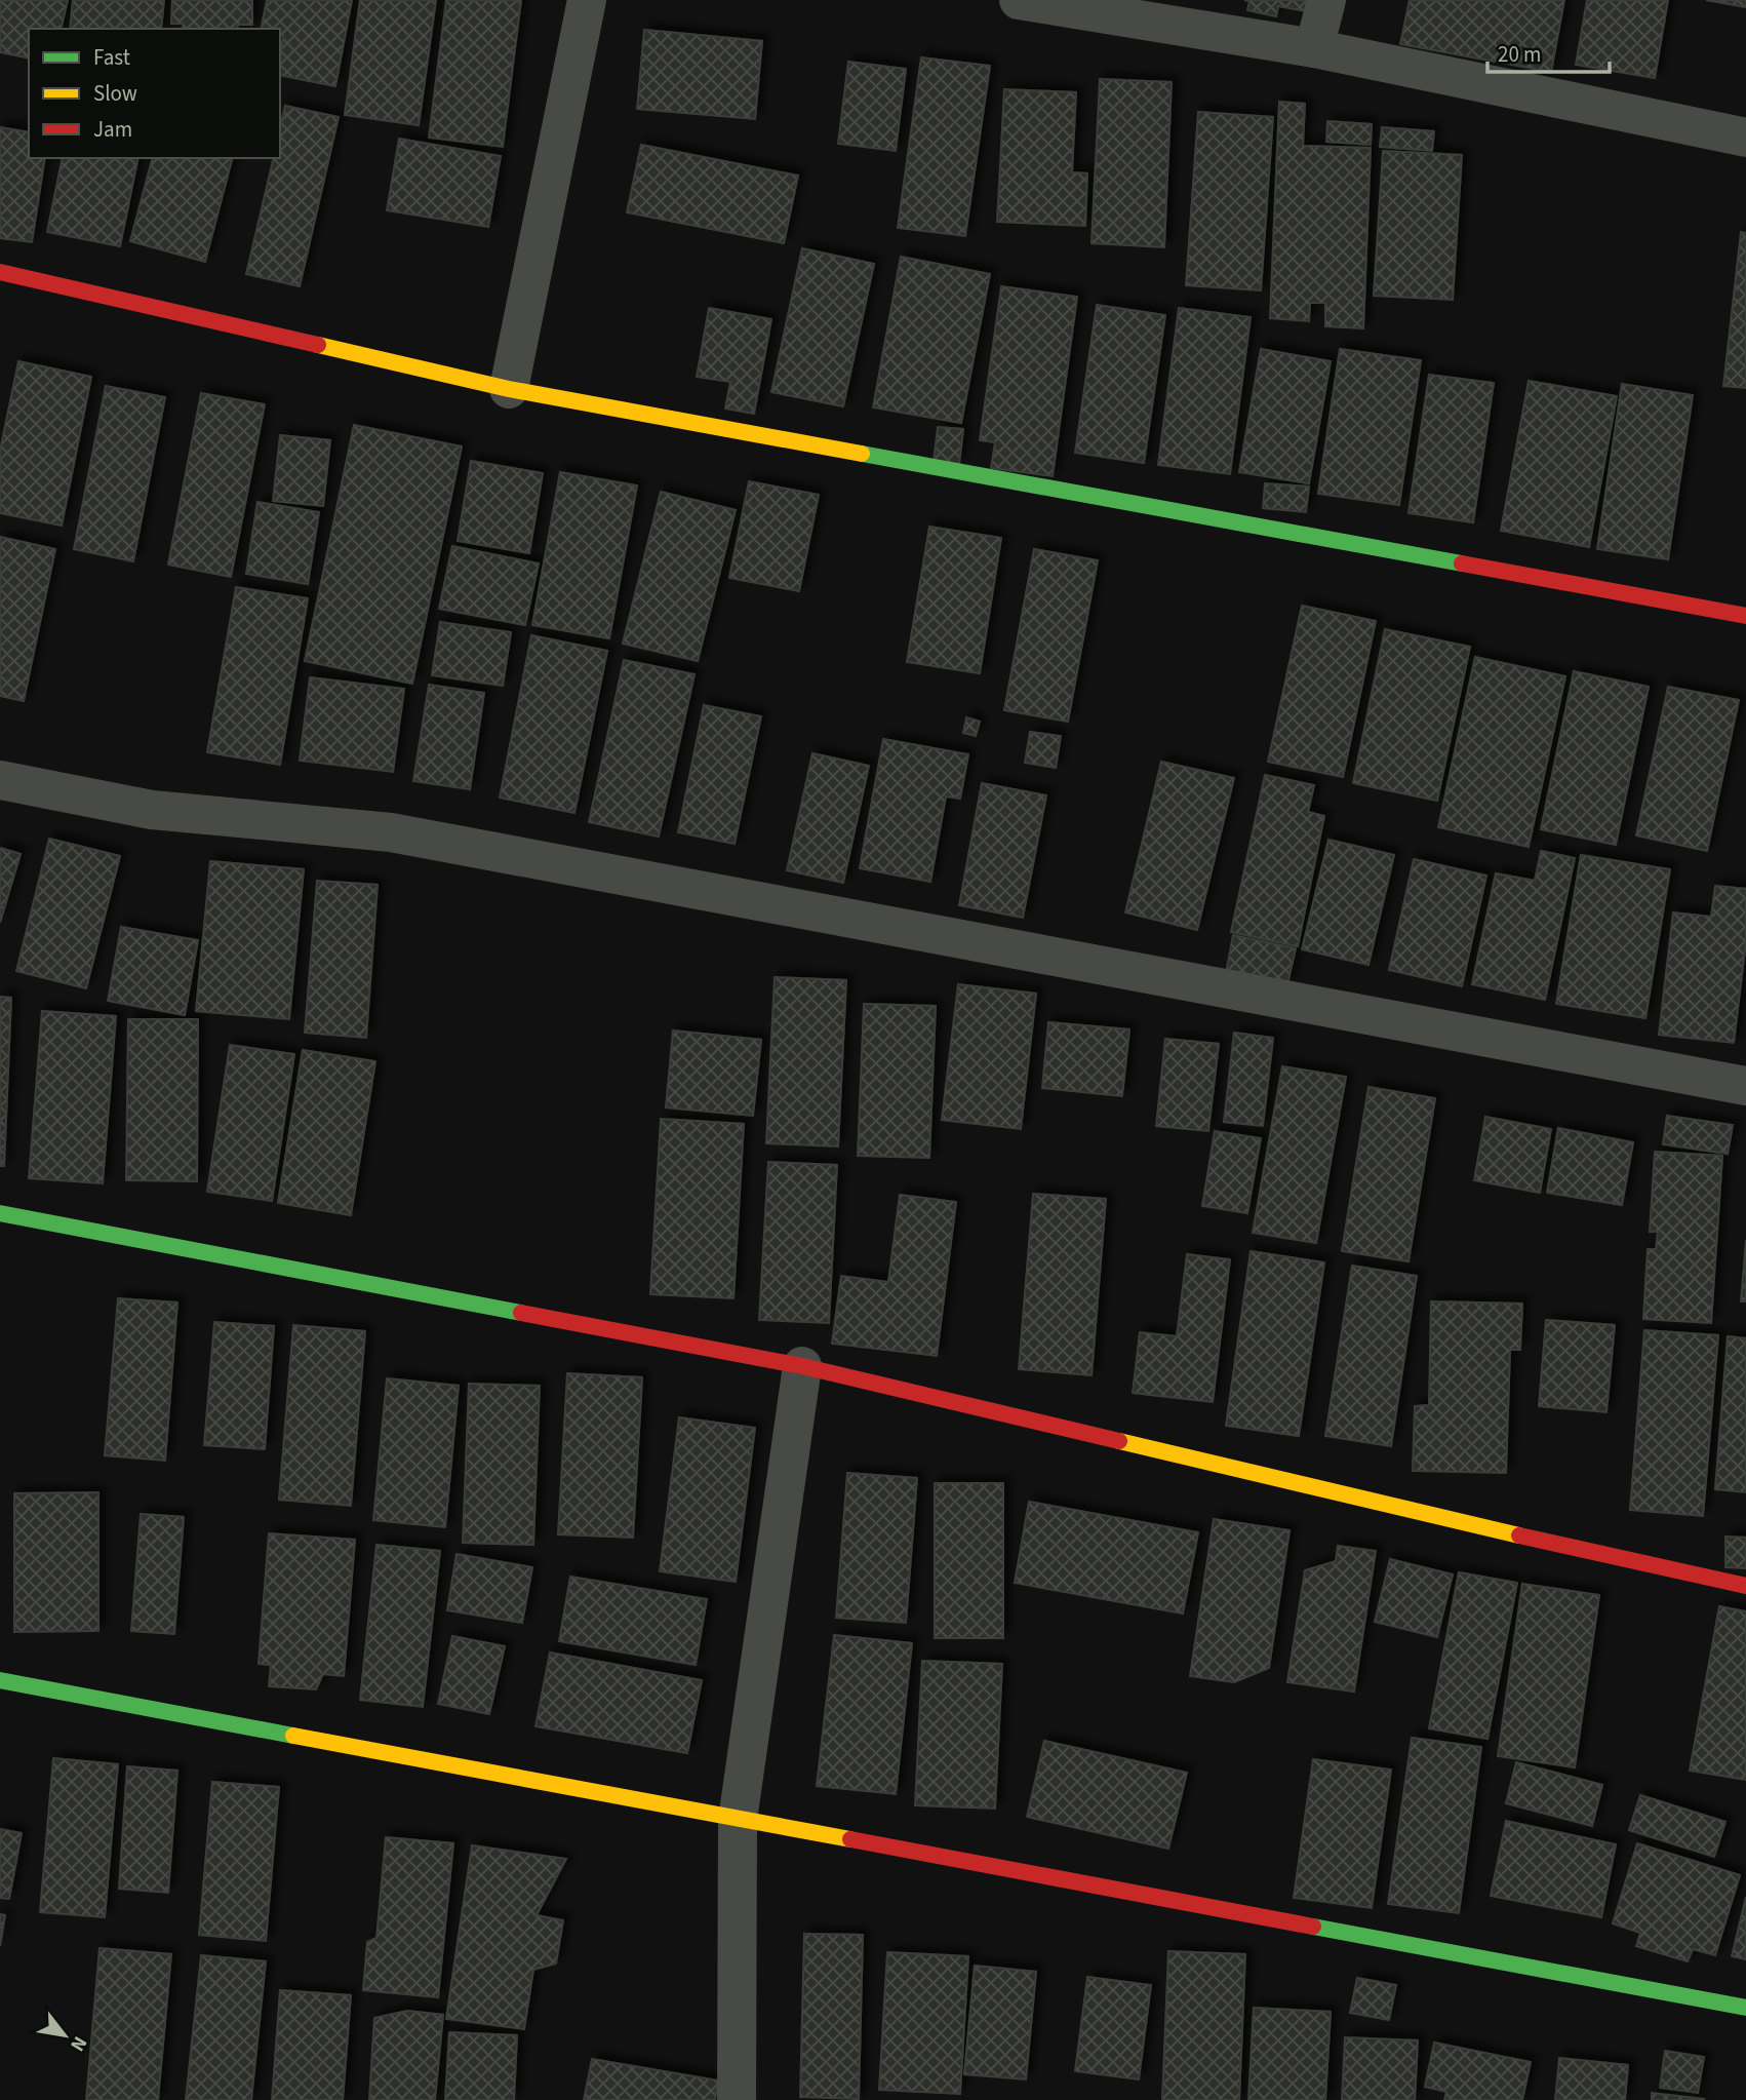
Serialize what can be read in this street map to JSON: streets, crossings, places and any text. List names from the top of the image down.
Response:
{
  "legend": ["Fast", "Slow", "Jam"],
  "scale_bar": "20 m",
  "north": "bottom right"
}
